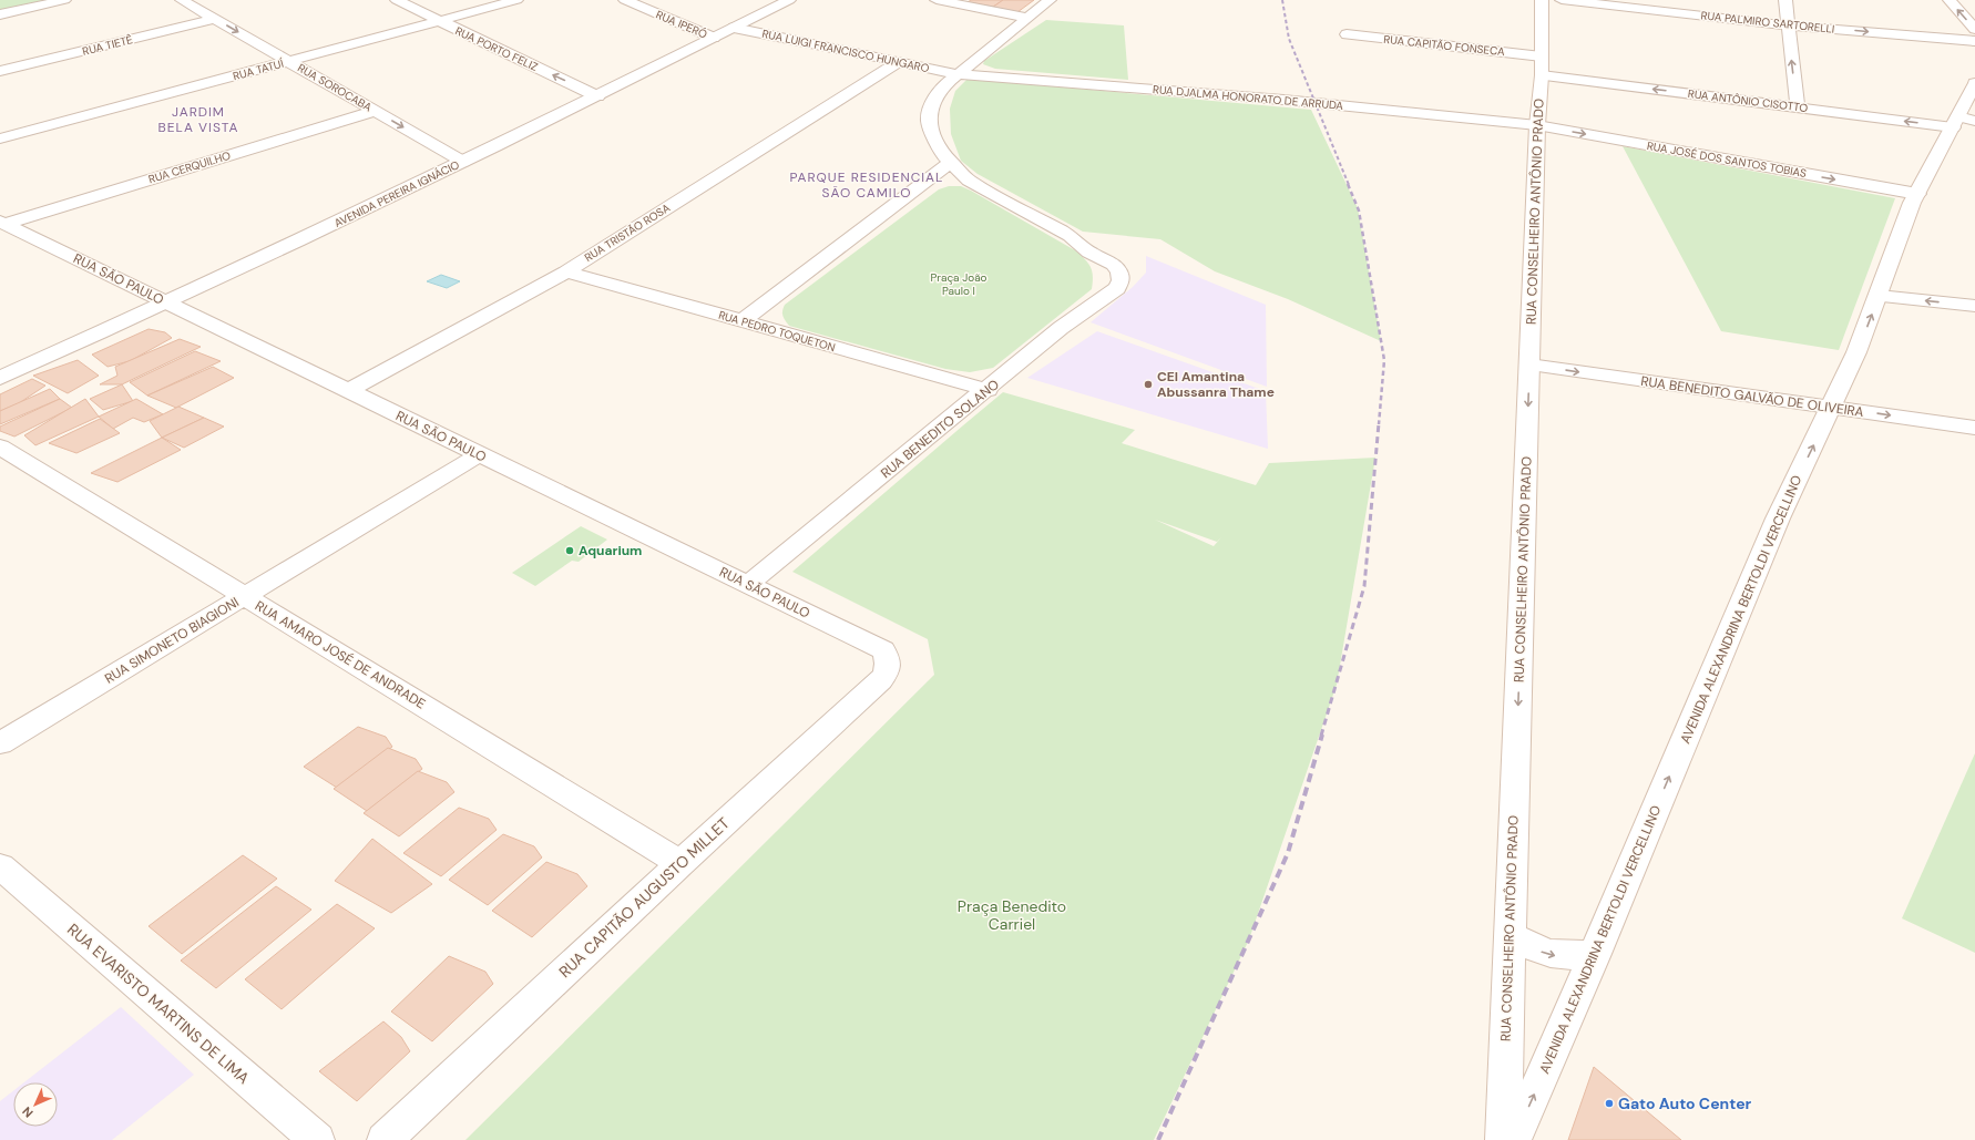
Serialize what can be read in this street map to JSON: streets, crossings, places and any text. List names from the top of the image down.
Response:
{
  "streets": {
    "street": [
      "RUA PALMIRO SARTORELLI",
      "RUA IPERÓ",
      "RUA TIETÊ",
      "RUA CAPITÃO FONSECA",
      "RUA PORTO FELIZ",
      "RUA LUIGI FRANCISCO HUNGARO",
      "RUA TATUÍ",
      "RUA SOROCABA",
      "RUA DJALMA HONORATO DE ARRUDA",
      "RUA ANTÔNIO CISOTTO",
      "RUA JOSÉ DOS SANTOS TOBIAS",
      "RUA CERQUILHO",
      "AVENIDA PEREIRA IGNÁCIO",
      "RUA CONSELHEIRO ANTÔNIO PRADO",
      "RUA TRISTÃO ROSA",
      "RUA SÃO PAULO",
      "RUA PEDRO TOQUETON",
      "RUA BENEDITO GALVÃO DE OLIVEIRA",
      "RUA BENEDITO SOLANO",
      "AVENIDA ALEXANDRINA BERTOLDI VERCELLINO",
      "RUA SIMONETO BIAGIONI",
      "RUA AMARO JOSÉ DE ANDRADE",
      "RUA CAPITÃO AUGUSTO MILLET",
      "RUA EVARISTO MARTINS DE LIMA"
    ]
  },
  "crossings": [
    ["RUA IPERÓ", "AVENIDA PEREIRA IGNÁCIO"],
    ["RUA TIETÊ", "RUA SOROCABA"],
    ["RUA CAPITÃO FONSECA", "RUA ANTÔNIO CISOTTO"],
    ["RUA CAPITÃO FONSECA", "RUA CONSELHEIRO ANTÔNIO PRADO"],
    ["RUA PORTO FELIZ", "RUA TATUÍ"],
    ["RUA PORTO FELIZ", "AVENIDA PEREIRA IGNÁCIO"],
    ["RUA LUIGI FRANCISCO HUNGARO", "RUA DJALMA HONORATO DE ARRUDA"],
    ["RUA LUIGI FRANCISCO HUNGARO", "AVENIDA PEREIRA IGNÁCIO"],
    ["RUA LUIGI FRANCISCO HUNGARO", "RUA TRISTÃO ROSA"],
    ["RUA TATUÍ", "RUA SOROCABA"],
    ["RUA SOROCABA", "RUA CERQUILHO"],
    ["RUA SOROCABA", "AVENIDA PEREIRA IGNÁCIO"],
    ["RUA DJALMA HONORATO DE ARRUDA", "RUA JOSÉ DOS SANTOS TOBIAS"],
    ["RUA DJALMA HONORATO DE ARRUDA", "RUA CONSELHEIRO ANTÔNIO PRADO"],
    ["RUA ANTÔNIO CISOTTO", "RUA CONSELHEIRO ANTÔNIO PRADO"],
    ["RUA ANTÔNIO CISOTTO", "AVENIDA ALEXANDRINA BERTOLDI VERCELLINO"],
    ["RUA JOSÉ DOS SANTOS TOBIAS", "RUA CONSELHEIRO ANTÔNIO PRADO"],
    ["RUA JOSÉ DOS SANTOS TOBIAS", "AVENIDA ALEXANDRINA BERTOLDI VERCELLINO"],
    ["RUA CERQUILHO", "RUA SÃO PAULO"],
    ["AVENIDA PEREIRA IGNÁCIO", "RUA SÃO PAULO"],
    ["RUA CONSELHEIRO ANTÔNIO PRADO", "RUA BENEDITO GALVÃO DE OLIVEIRA"],
    ["RUA TRISTÃO ROSA", "RUA SÃO PAULO"],
    ["RUA TRISTÃO ROSA", "RUA PEDRO TOQUETON"],
    ["RUA SÃO PAULO", "RUA BENEDITO SOLANO"],
    ["RUA SÃO PAULO", "RUA SIMONETO BIAGIONI"],
    ["RUA SÃO PAULO", "RUA CAPITÃO AUGUSTO MILLET"],
    ["RUA PEDRO TOQUETON", "RUA BENEDITO SOLANO"],
    ["RUA BENEDITO GALVÃO DE OLIVEIRA", "AVENIDA ALEXANDRINA BERTOLDI VERCELLINO"],
    ["RUA SIMONETO BIAGIONI", "RUA AMARO JOSÉ DE ANDRADE"],
    ["RUA AMARO JOSÉ DE ANDRADE", "RUA CAPITÃO AUGUSTO MILLET"]
  ],
  "one_way": [
    "RUA PALMIRO SARTORELLI",
    "RUA PORTO FELIZ",
    "RUA SOROCABA",
    "RUA ANTÔNIO CISOTTO",
    "RUA JOSÉ DOS SANTOS TOBIAS",
    "RUA CONSELHEIRO ANTÔNIO PRADO",
    "RUA BENEDITO GALVÃO DE OLIVEIRA",
    "AVENIDA ALEXANDRINA BERTOLDI VERCELLINO"
  ],
  "districts": ["JARDIM BELA VISTA", "PARQUE RESIDENCIAL SÃO CAMILO"],
  "parks": ["Praça João Paulo I", "Praça Benedito Carriel"],
  "places": ["CEI Amantina Abussanra Thame", "Aquarium", "Gato Auto Center"],
  "north": "bottom left"
}
